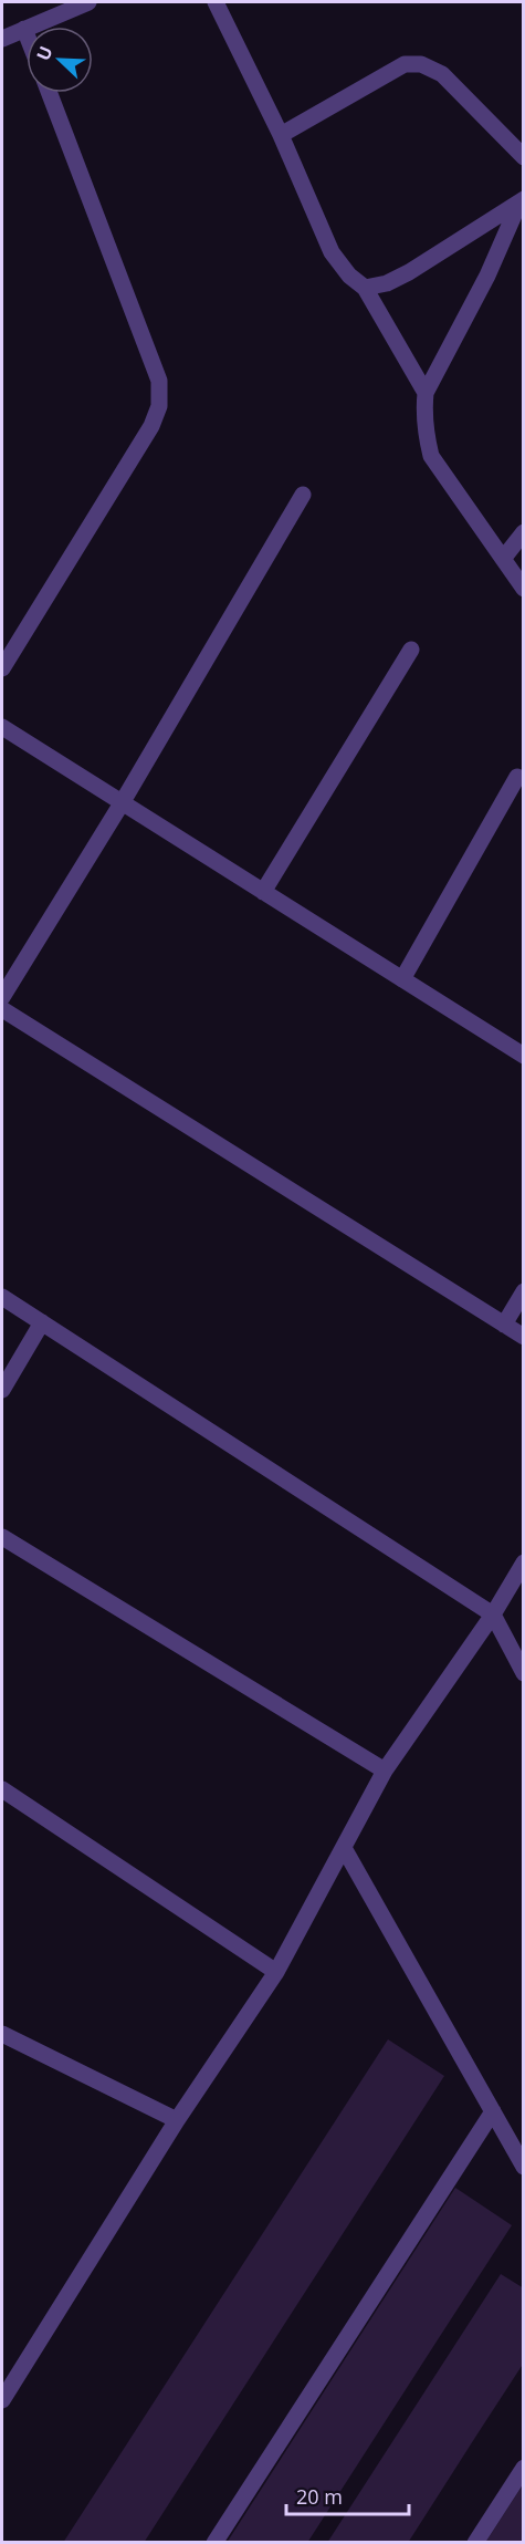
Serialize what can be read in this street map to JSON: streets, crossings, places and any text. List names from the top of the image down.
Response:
{
  "scale_bar": "20 m",
  "north": "top left"
}
